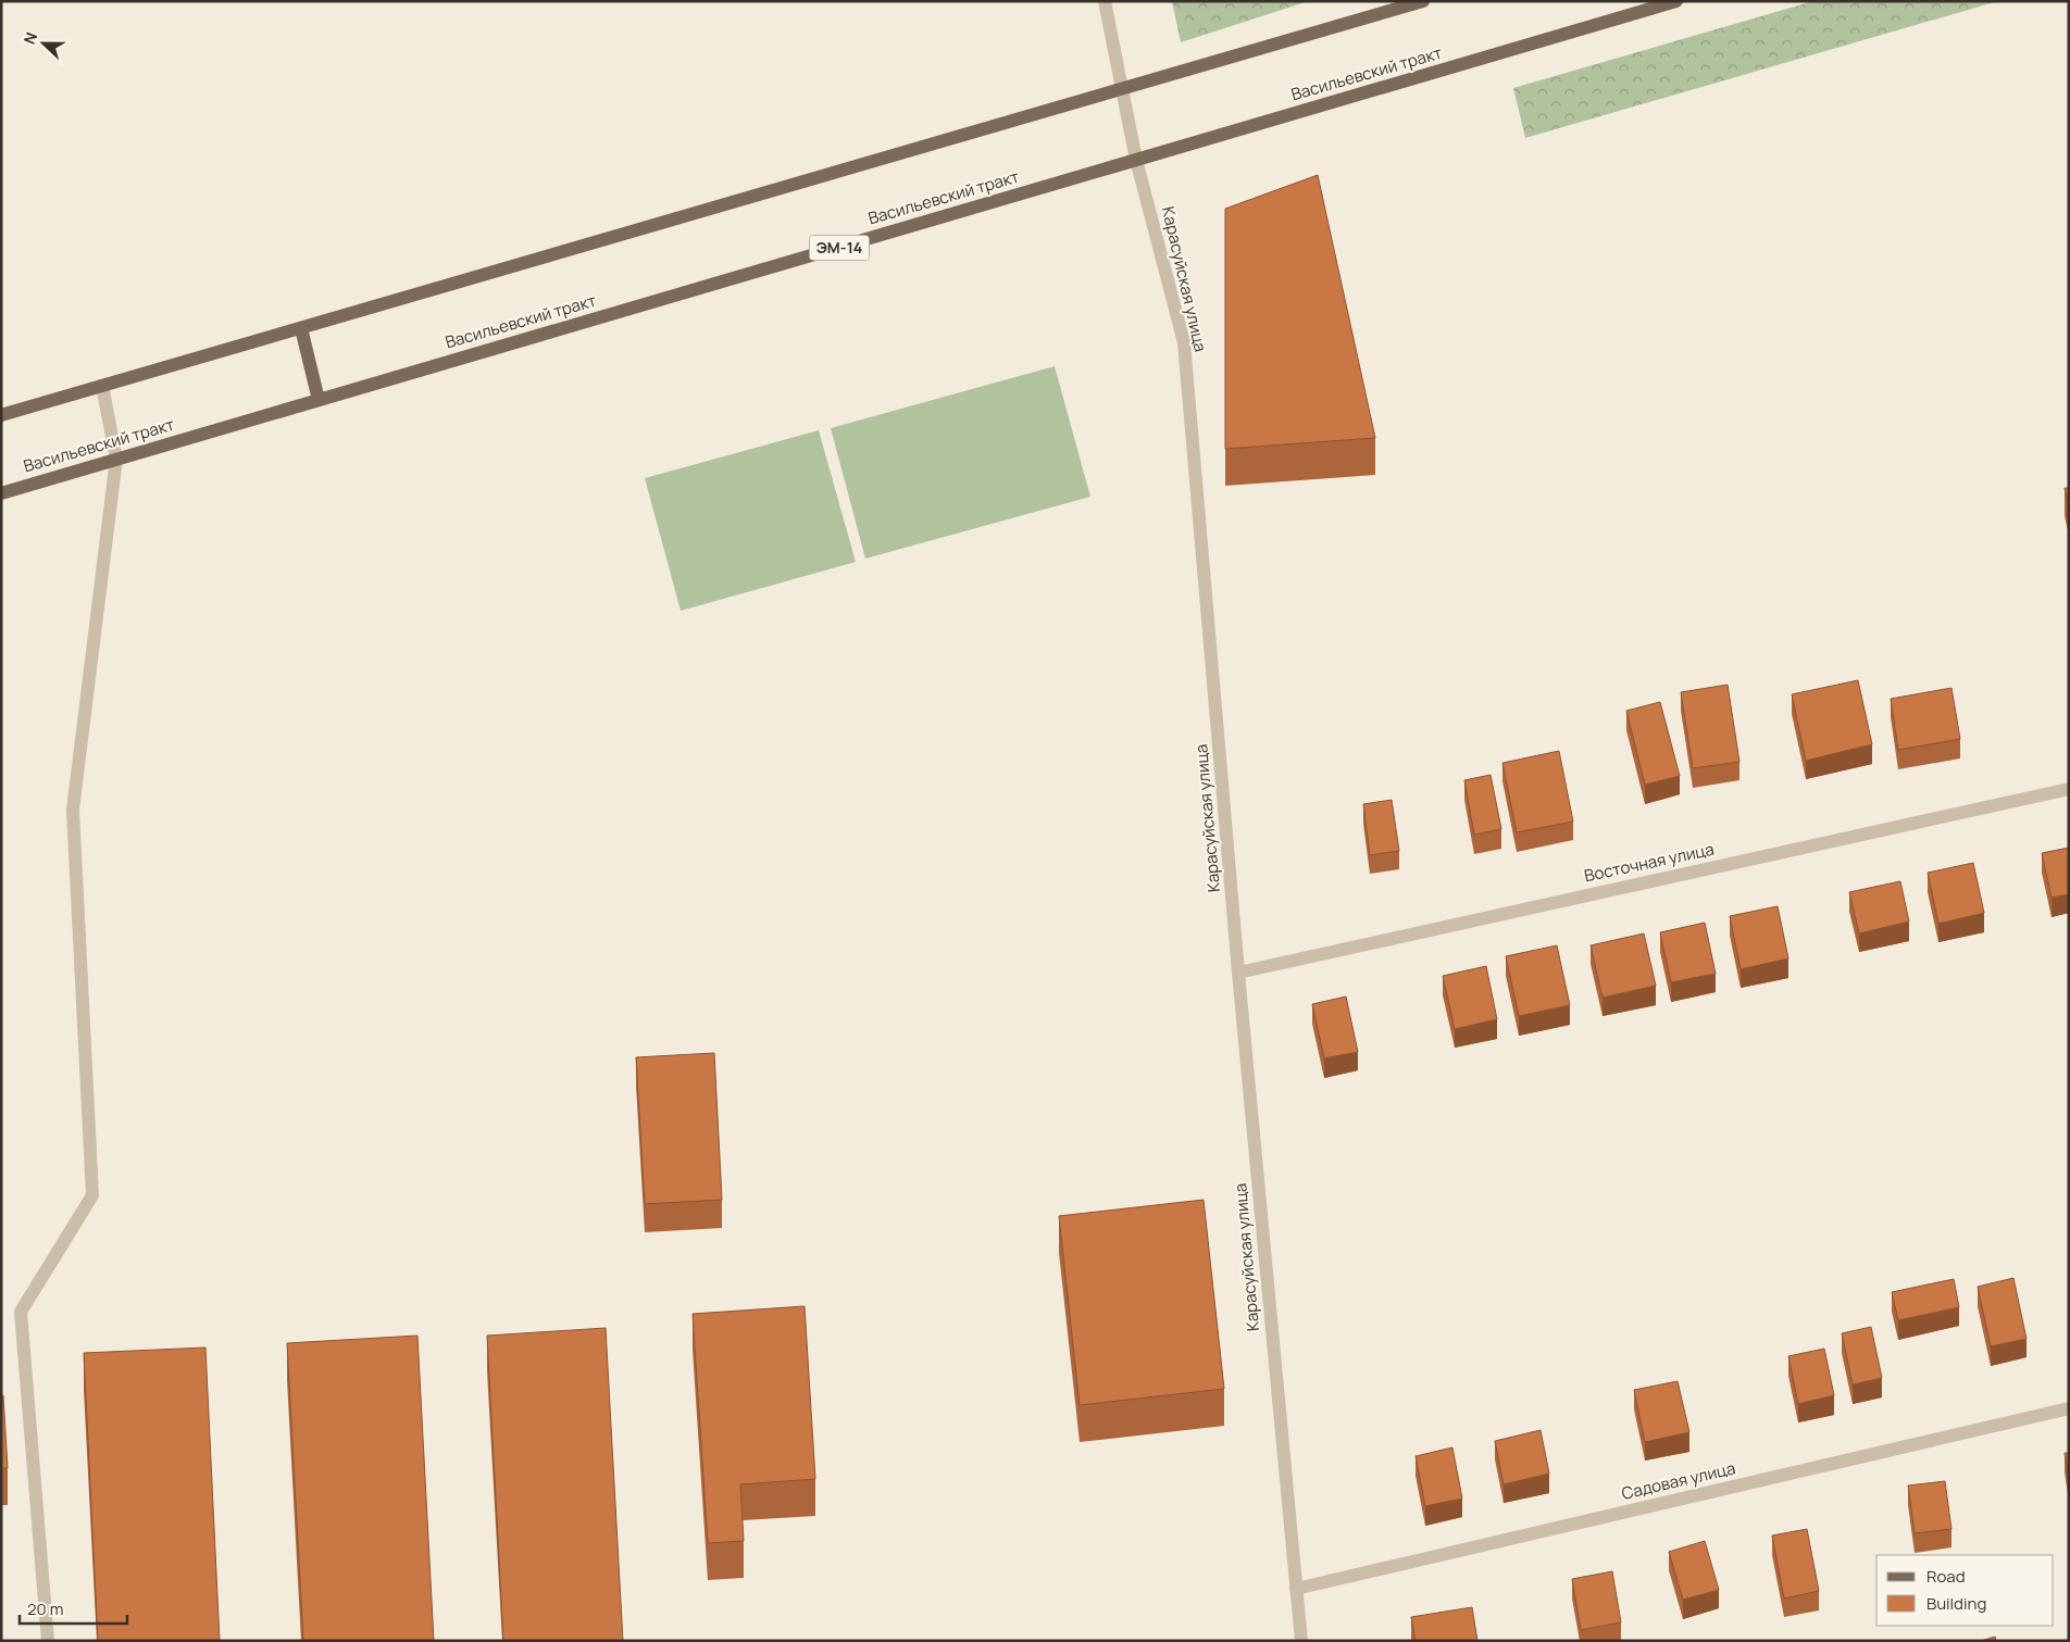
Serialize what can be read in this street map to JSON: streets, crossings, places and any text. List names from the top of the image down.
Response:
{
  "streets": {
    "main road": ["Васильевский тракт", "ЭМ-14"],
    "street": ["Карасуйская улица", "Восточная улица", "Садовая улица"]
  },
  "crossings": [
    ["Васильевский тракт", "Карасуйская улица"],
    ["Карасуйская улица", "Восточная улица"],
    ["Карасуйская улица", "Садовая улица"]
  ],
  "legend": ["Road", "Building"],
  "scale_bar": "20 m",
  "north": "left"
}
